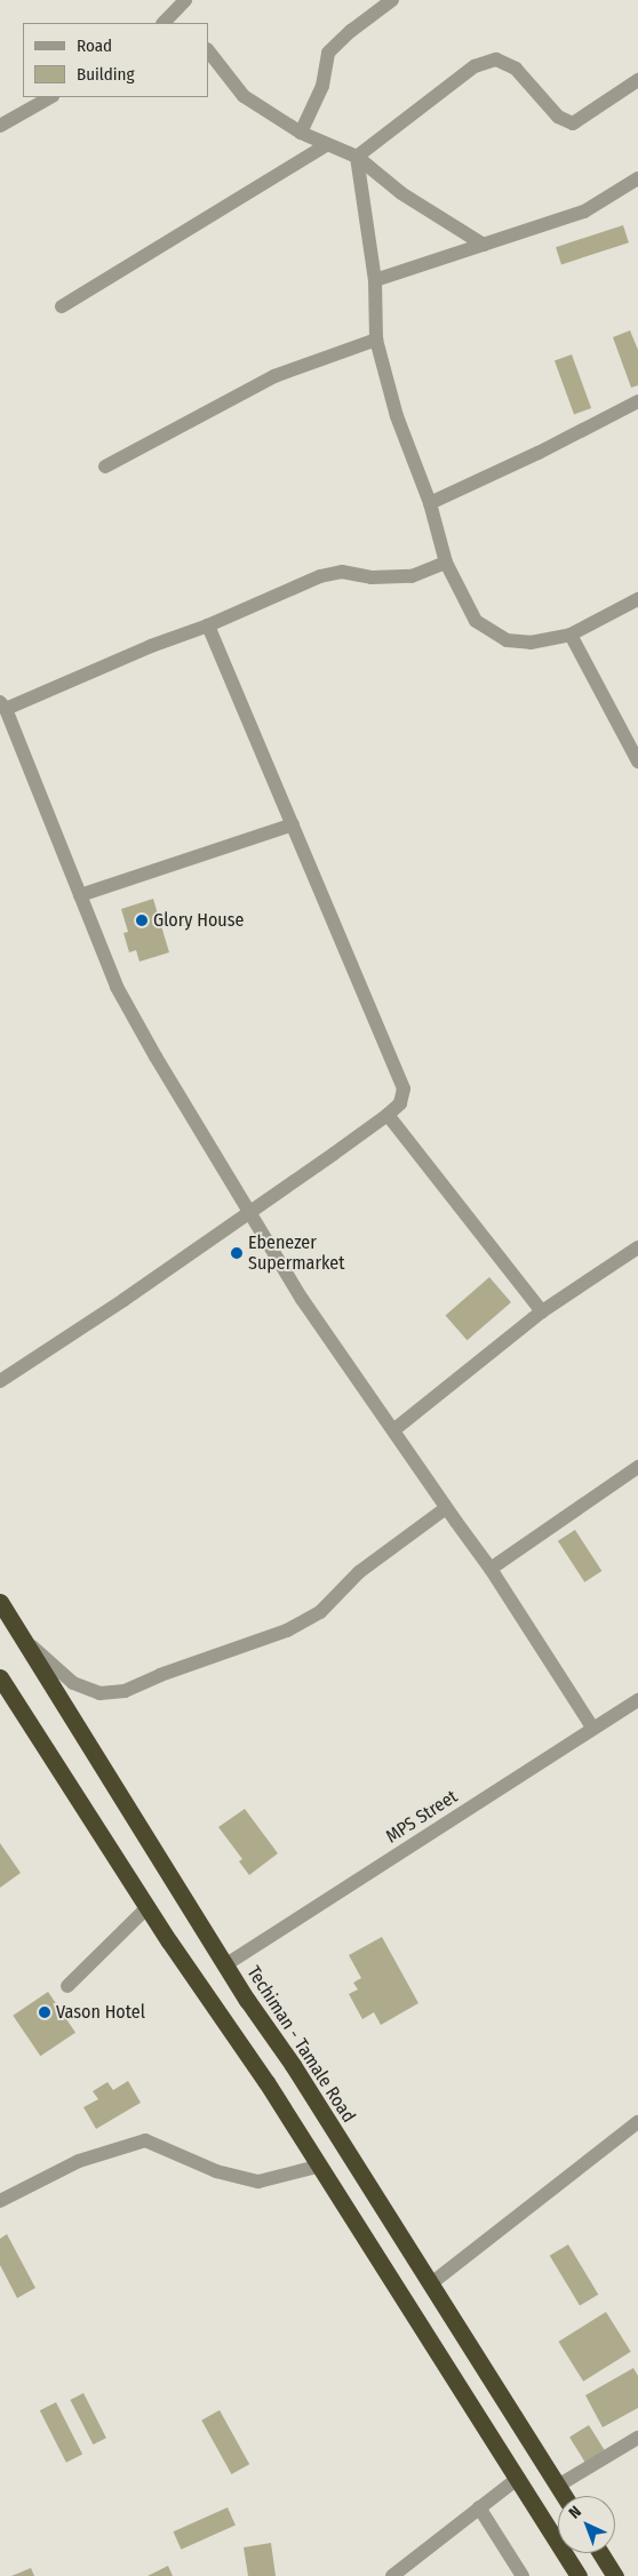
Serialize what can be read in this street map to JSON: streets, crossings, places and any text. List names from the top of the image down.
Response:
{
  "streets": {
    "highway": ["Techiman - Tamale Road"],
    "street": ["MPS Street"]
  },
  "crossings": [
    ["MPS Street", "Techiman - Tamale Road"]
  ],
  "places": ["Glory House", "Ebenezer Supermarket", "Vason Hotel"],
  "legend": ["Road", "Building"],
  "north": "top left"
}
